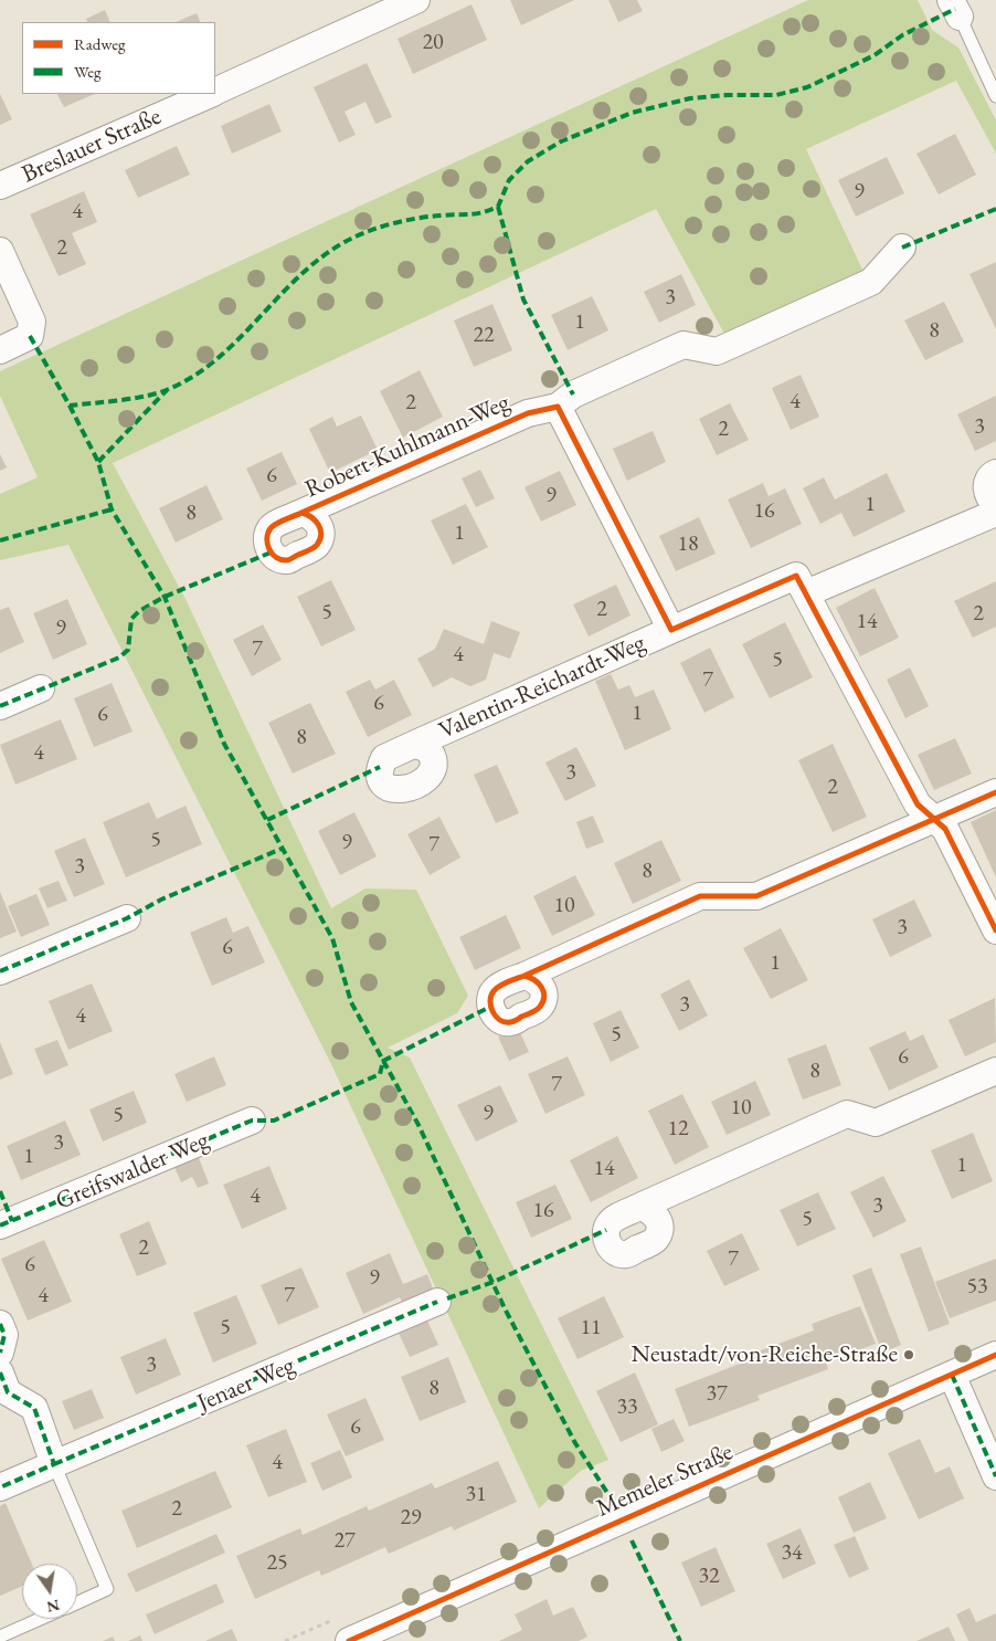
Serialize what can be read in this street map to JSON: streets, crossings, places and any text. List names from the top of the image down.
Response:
{
  "streets": {
    "street": [
      "Breslauer Straße",
      "Robert-Kuhlmann-Weg",
      "Valentin-Reichardt-Weg",
      "Greifswalder Weg",
      "Jenaer Weg",
      "Memeler Straße"
    ]
  },
  "places": ["Neustadt/von-Reiche-Straße"],
  "house_numbers": [
    "20",
    "9",
    "4",
    "2",
    "3",
    "1",
    "8",
    "22",
    "4",
    "2",
    "3",
    "2",
    "6",
    "9",
    "1",
    "16",
    "8",
    "1",
    "18",
    "2",
    "5",
    "2",
    "14",
    "9",
    "7",
    "4",
    "5",
    "7",
    "6",
    "1",
    "6",
    "8",
    "4",
    "3",
    "2",
    "5",
    "9",
    "7",
    "3",
    "8",
    "10",
    "3",
    "6",
    "1",
    "3",
    "4",
    "5",
    "6",
    "8",
    "7",
    "10",
    "9",
    "5",
    "12",
    "3",
    "1",
    "1",
    "14",
    "4",
    "3",
    "16",
    "5",
    "2",
    "7",
    "6",
    "9",
    "53",
    "4",
    "7",
    "5",
    "11",
    "3",
    "8",
    "37",
    "33",
    "6",
    "4",
    "31",
    "2",
    "29",
    "27",
    "34",
    "25",
    "32"
  ],
  "legend": ["Radweg", "Weg"],
  "north": "bottom"
}
